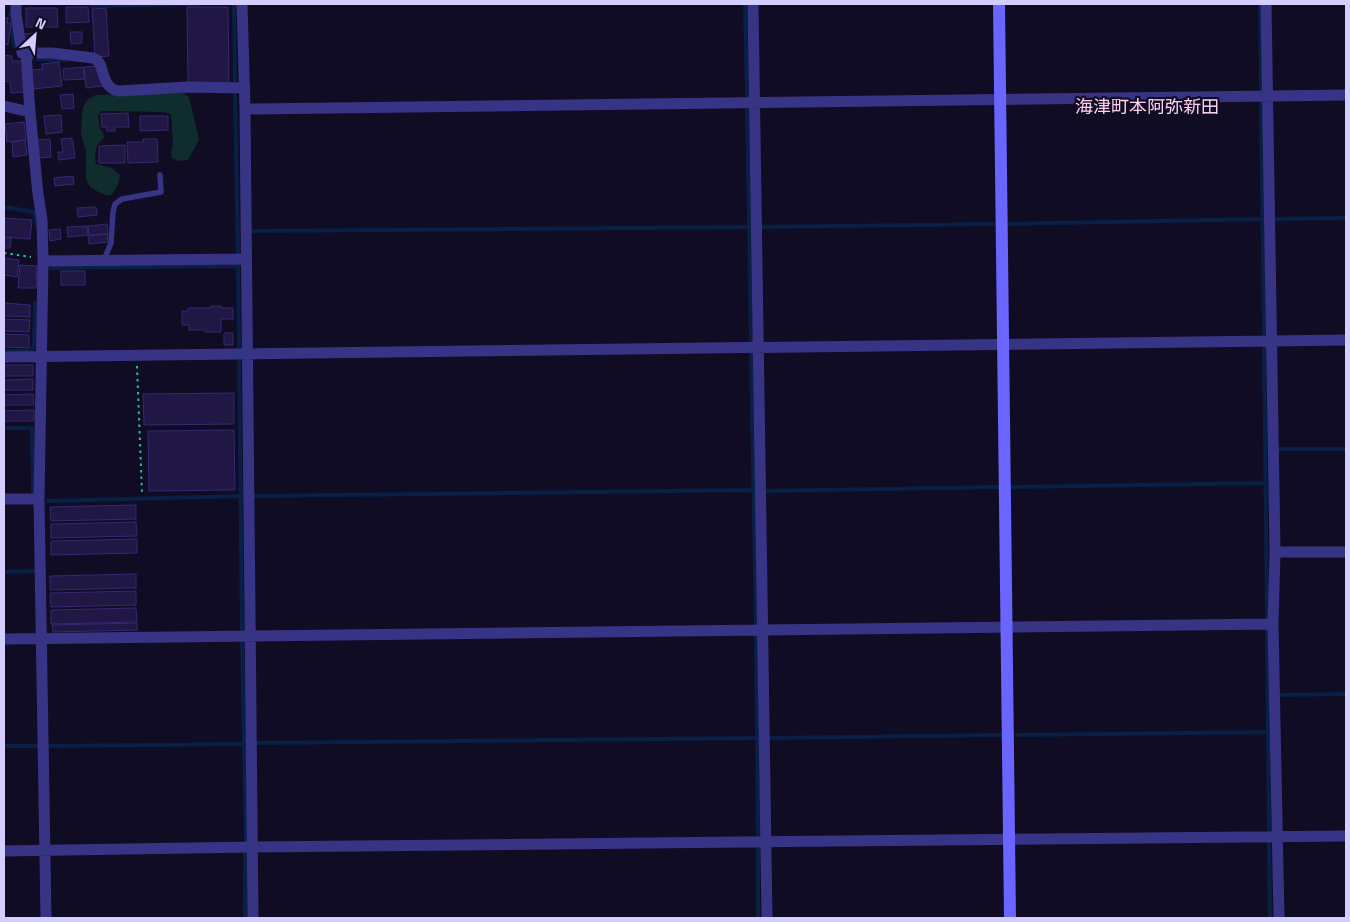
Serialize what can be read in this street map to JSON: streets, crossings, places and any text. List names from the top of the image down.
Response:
{
  "districts": ["海津町本阿弥新田"],
  "north": "top right"
}
